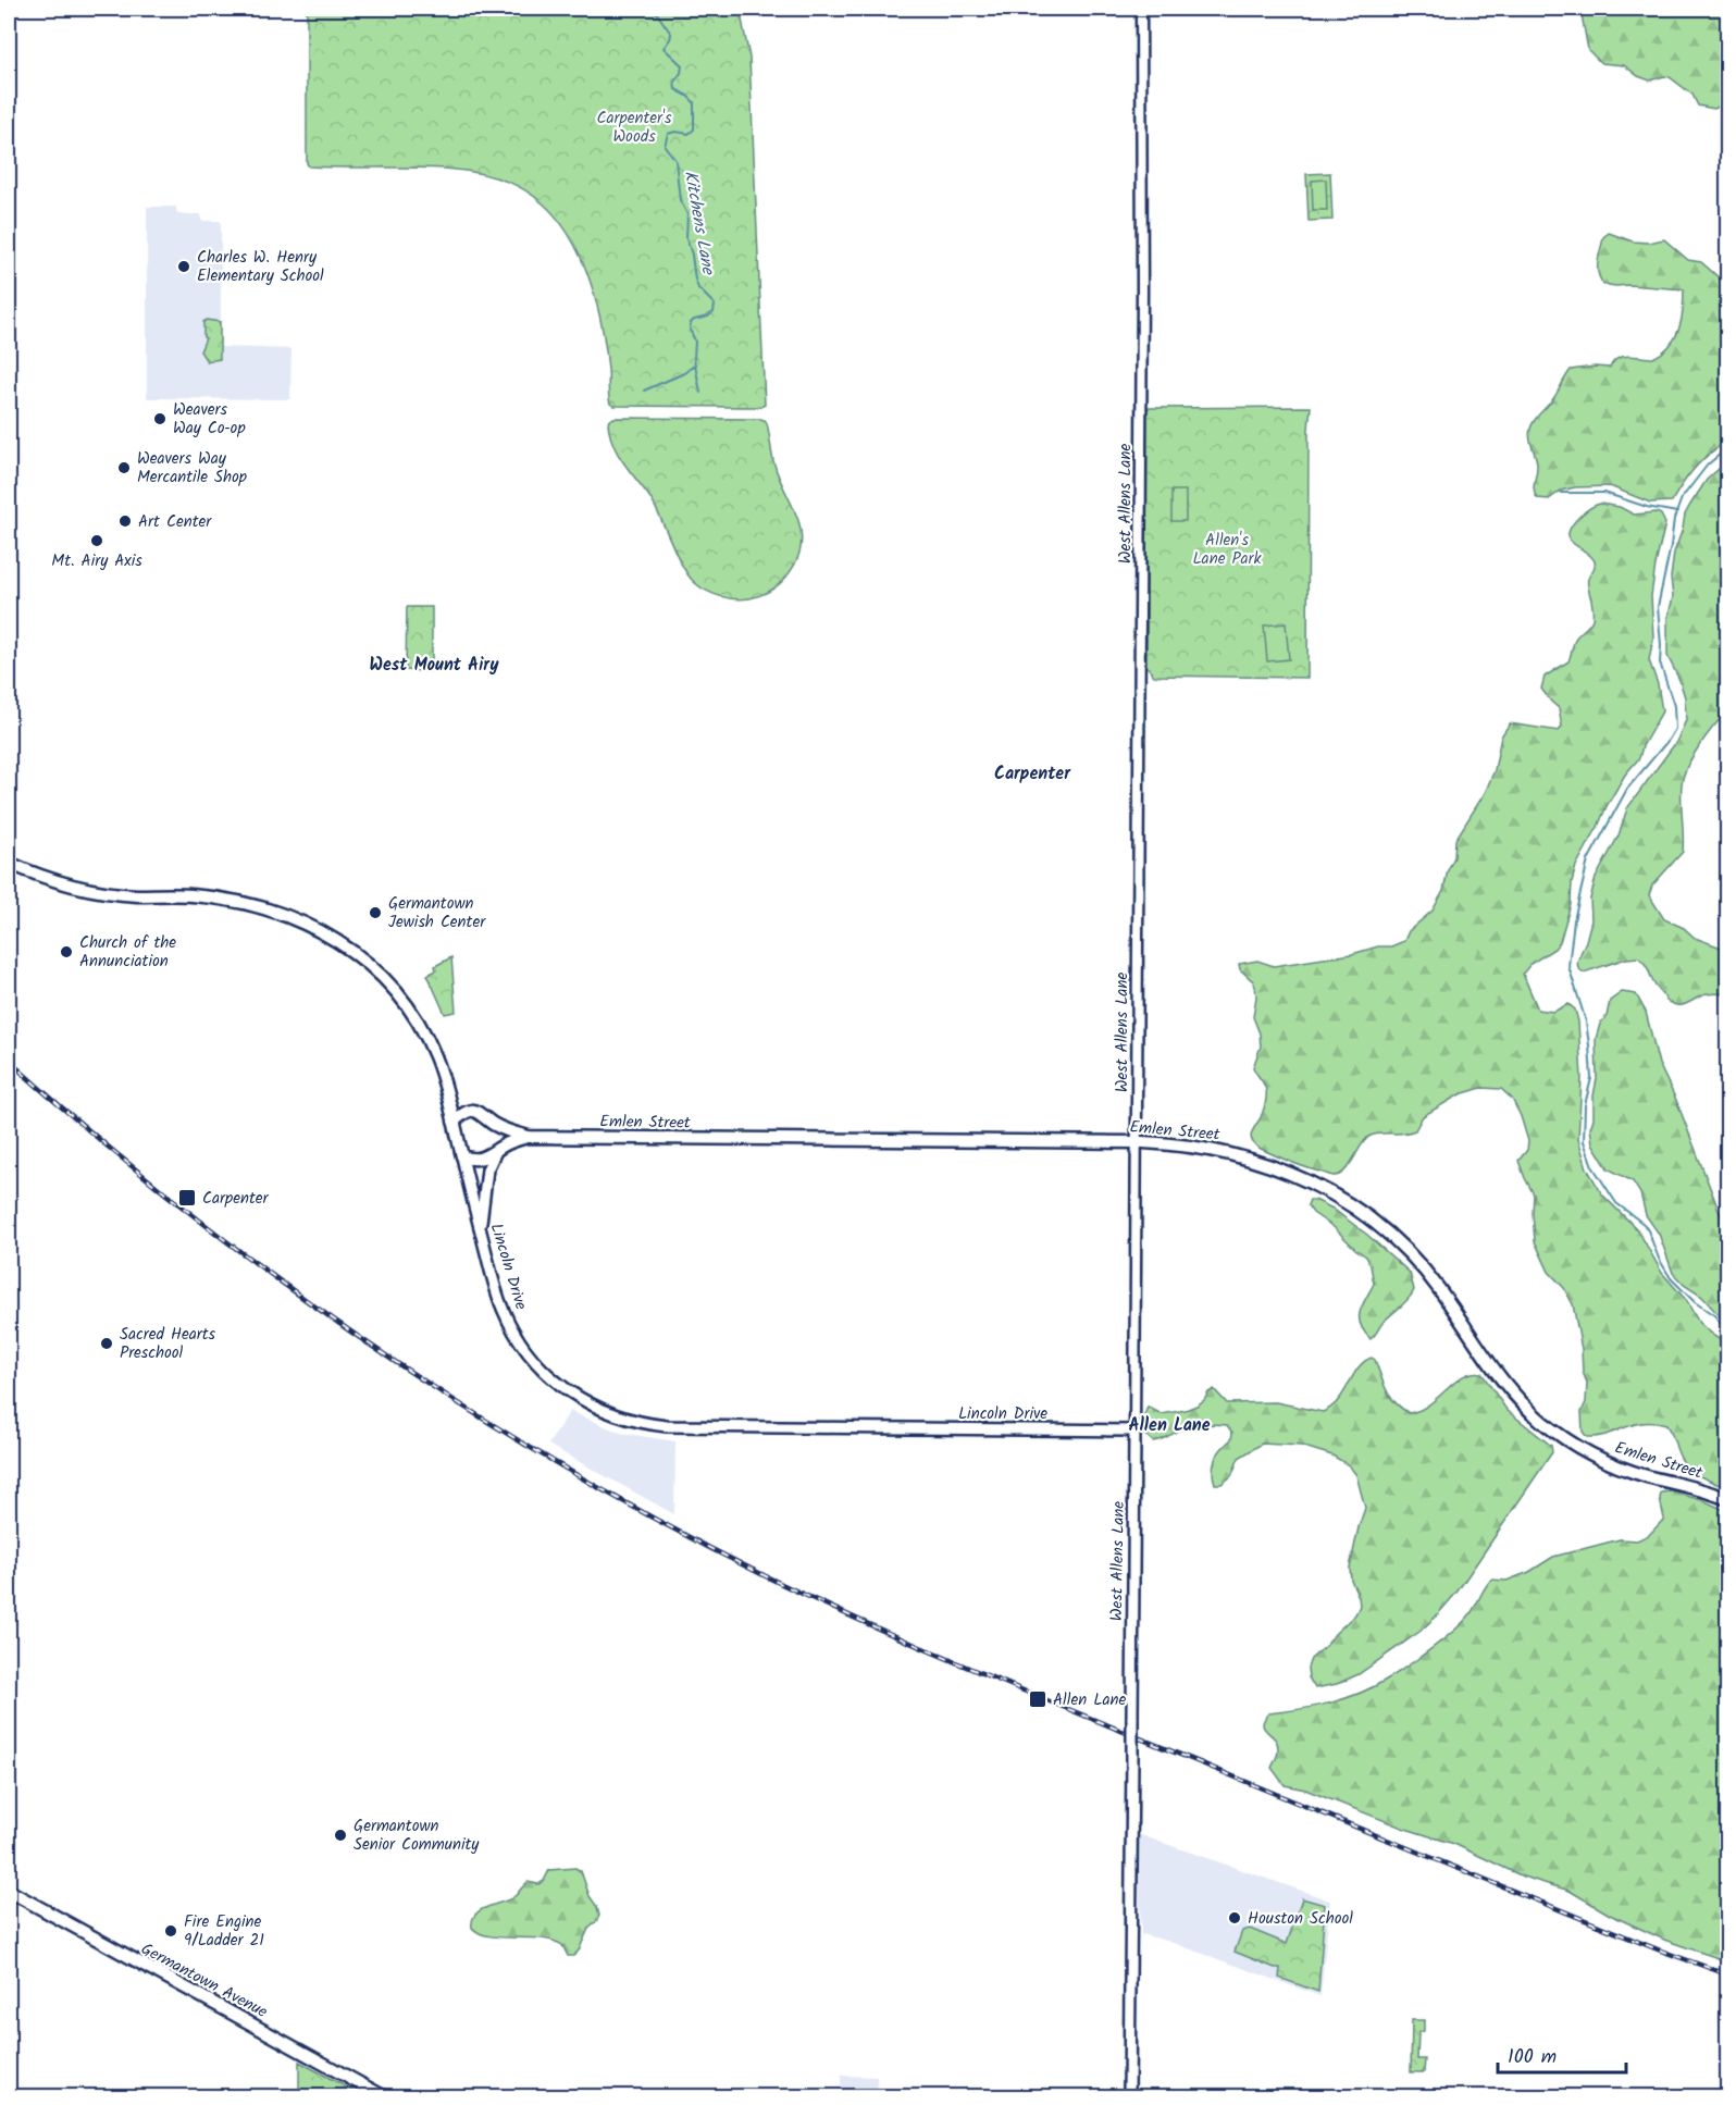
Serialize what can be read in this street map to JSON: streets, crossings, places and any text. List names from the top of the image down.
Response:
{
  "streets": {
    "main road": [
      "West Allens Lane",
      "Emlen Street",
      "Lincoln Drive",
      "Germantown Avenue"
    ]
  },
  "crossings": [
    ["West Allens Lane", "Emlen Street"],
    ["West Allens Lane", "Lincoln Drive"],
    ["Emlen Street", "Lincoln Drive"]
  ],
  "districts": ["West Mount Airy", "Carpenter", "Allen Lane"],
  "water": ["Kitchens Lane"],
  "parks": ["Carpenter's Woods", "Allen's Lane Park"],
  "places": {
    "other": [
      "Charles W. Henry Elementary School",
      "Weavers Way Co‑op",
      "Weavers Way Mercantile Shop",
      "Art Center",
      "Mt. Airy Axis",
      "Germantown Jewish Center",
      "Church of the Annunciation",
      "Sacred Hearts Preschool",
      "Germantown Senior Community",
      "Houston School",
      "Fire Engine 9/Ladder 21"
    ],
    "transit": ["Carpenter", "Allen Lane"]
  },
  "scale_bar": "100 m"
}
